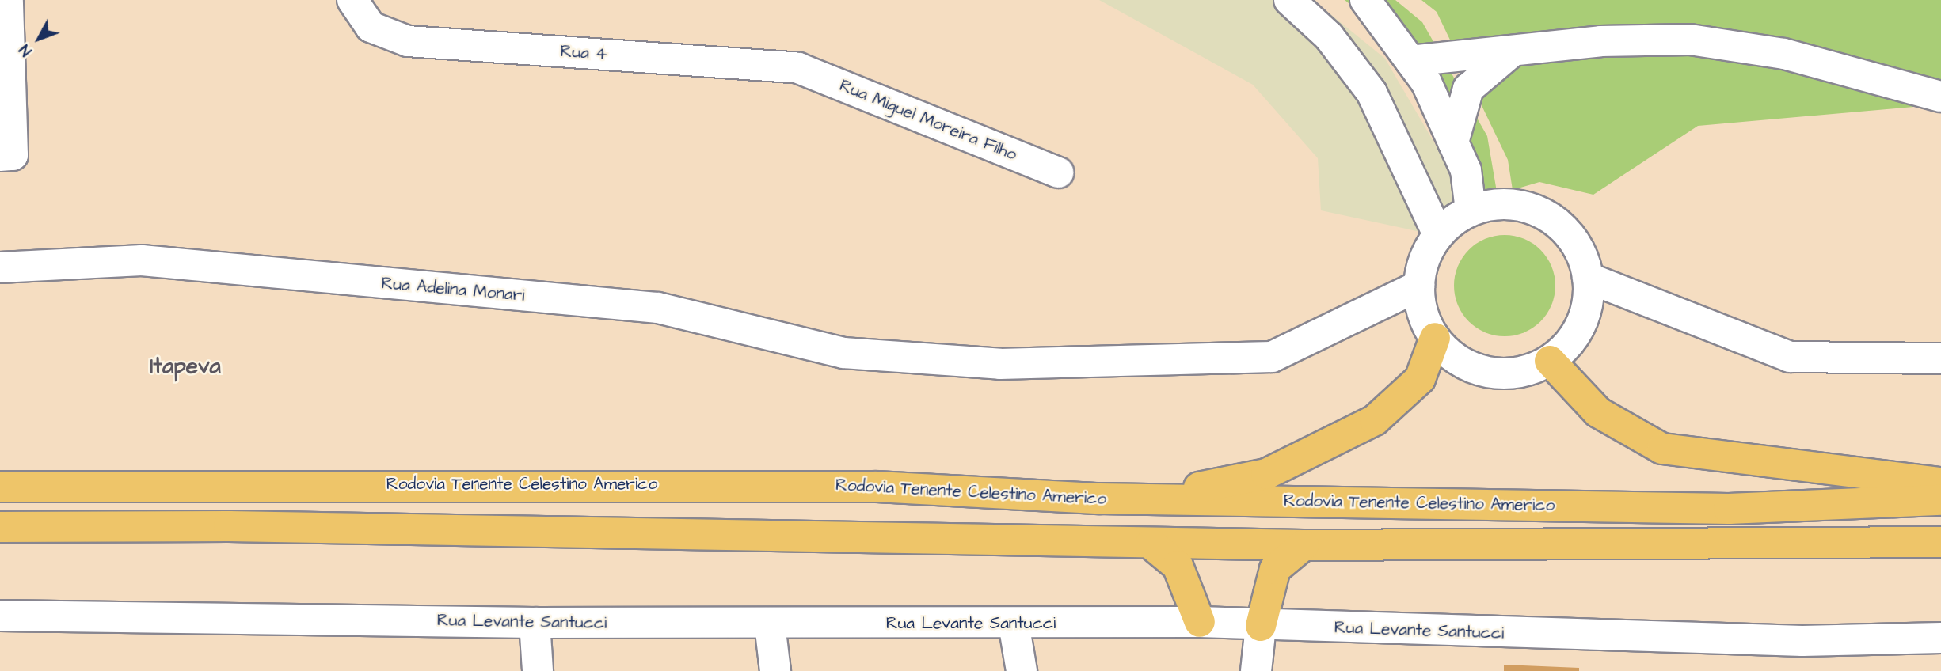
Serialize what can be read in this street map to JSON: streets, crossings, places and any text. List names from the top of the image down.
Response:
{
  "streets": {
    "highway": ["Rodovia Tenente Celestino Americo"],
    "street": [
      "Rua 4",
      "Rua Miguel Moreira Filho",
      "Rua Adelina Monari",
      "Rua Levante Santucci"
    ]
  },
  "crossings": [
    ["Rua 4", "Rua Miguel Moreira Filho"]
  ],
  "districts": ["Itapeva"],
  "north": "bottom left"
}
